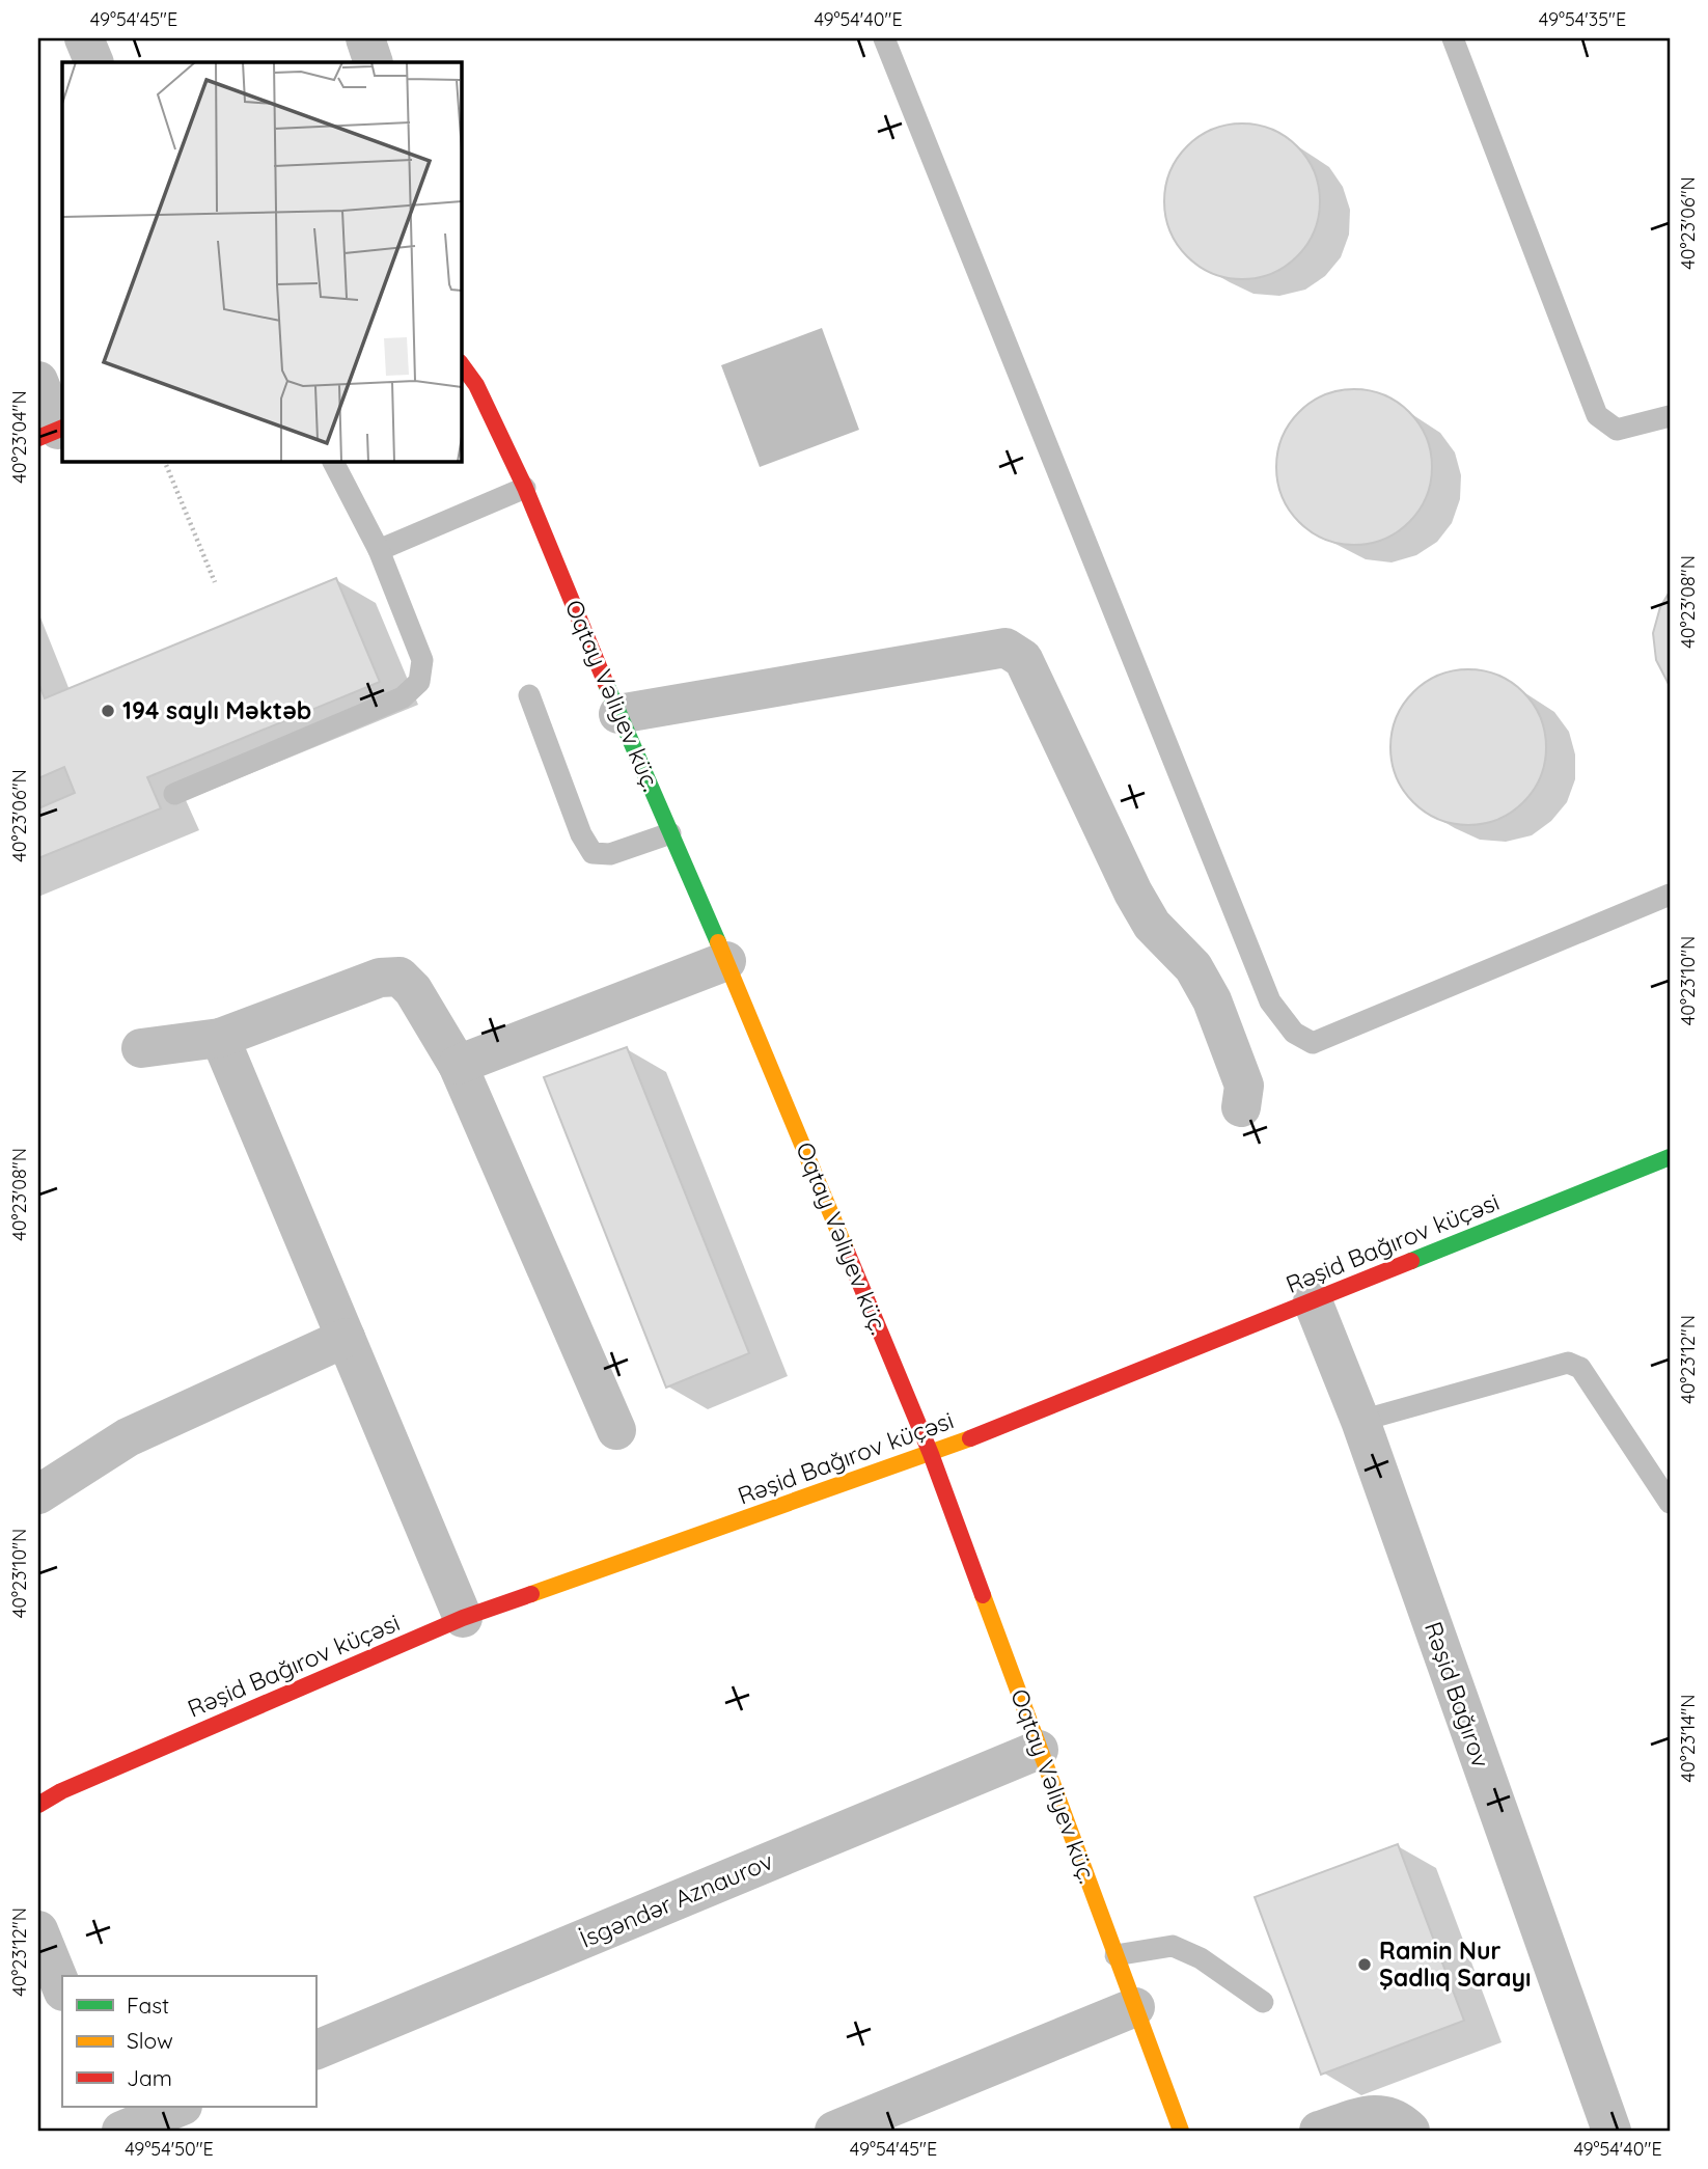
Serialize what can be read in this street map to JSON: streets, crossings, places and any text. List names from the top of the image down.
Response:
{
  "streets": {
    "street": [
      "Oqtay Vəliyev küç.",
      "Rəşid Bağırov küçəsi",
      "Rəşid Bağırov",
      "İsgəndər Aznaurov"
    ]
  },
  "crossings": [
    ["Oqtay Vəliyev küç.", "Rəşid Bağırov küçəsi"],
    ["Oqtay Vəliyev küç.", "İsgəndər Aznaurov"],
    ["Rəşid Bağırov küçəsi", "Rəşid Bağırov"]
  ],
  "places": ["194 saylı Məktəb", "Ramin Nur Şadlıq Sarayı"],
  "legend": ["Fast", "Slow", "Jam"],
  "coordinates": [
    "49°54'45\"E",
    "49°54'40\"E",
    "49°54'35\"E",
    "40°23'06\"N",
    "40°23'04\"N",
    "40°23'08\"N",
    "40°23'10\"N",
    "40°23'12\"N",
    "40°23'14\"N",
    "49°54'50\"E"
  ]
}
